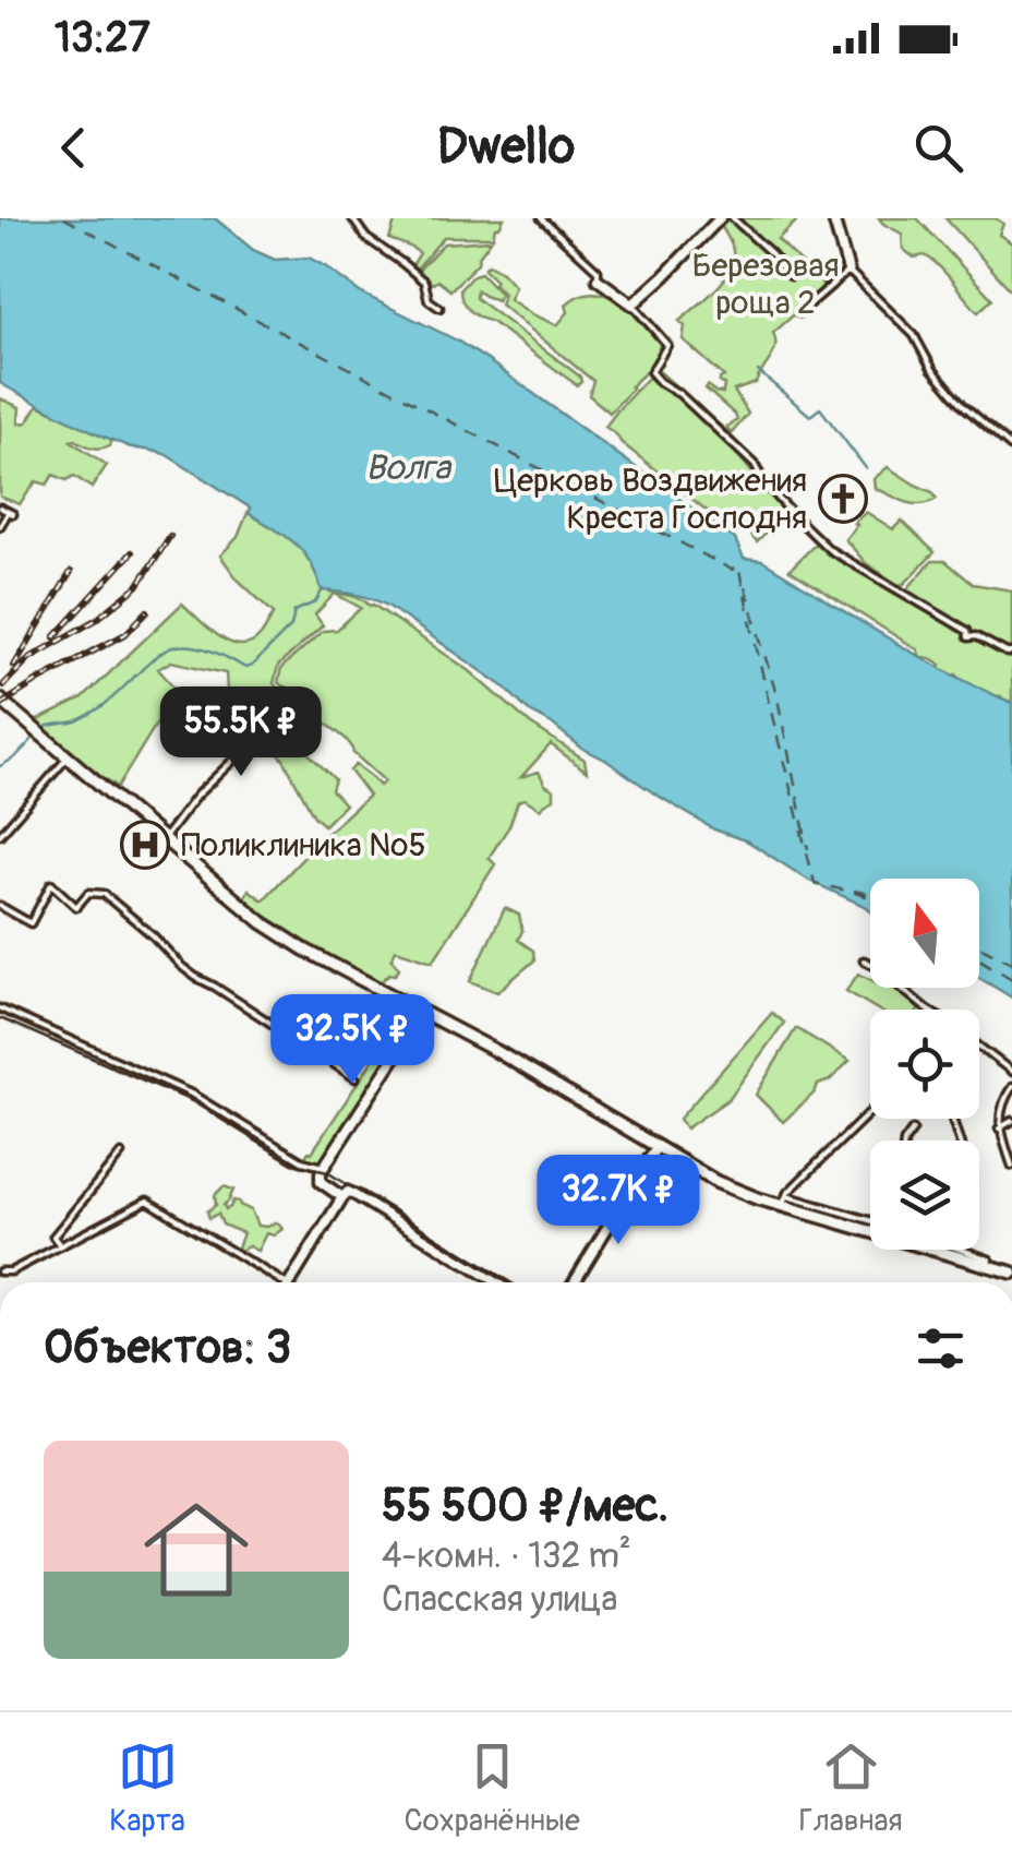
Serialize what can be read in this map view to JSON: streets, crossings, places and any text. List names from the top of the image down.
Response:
{
  "water": ["Волга"],
  "parks": ["Березовая роща 2"],
  "places": {
    "church": ["Церковь Воздвижения Креста Господня"],
    "hospital": ["Поликлиника №5"]
  },
  "north": "top",
  "page": {
    "status": "13:27",
    "header": "Dwello",
    "price": ["55.5K ₽", "32.5K ₽", "32.7K ₽"],
    "heading": "Объектов: 3",
    "list": [
      {
        "name": "55 500 ₽/мес.",
        "note": "4-комн. · 132 m² · Спасская улица"
      }
    ],
    "tabs": ["Карта", "Сохранённые", "Главная"]
  }
}
